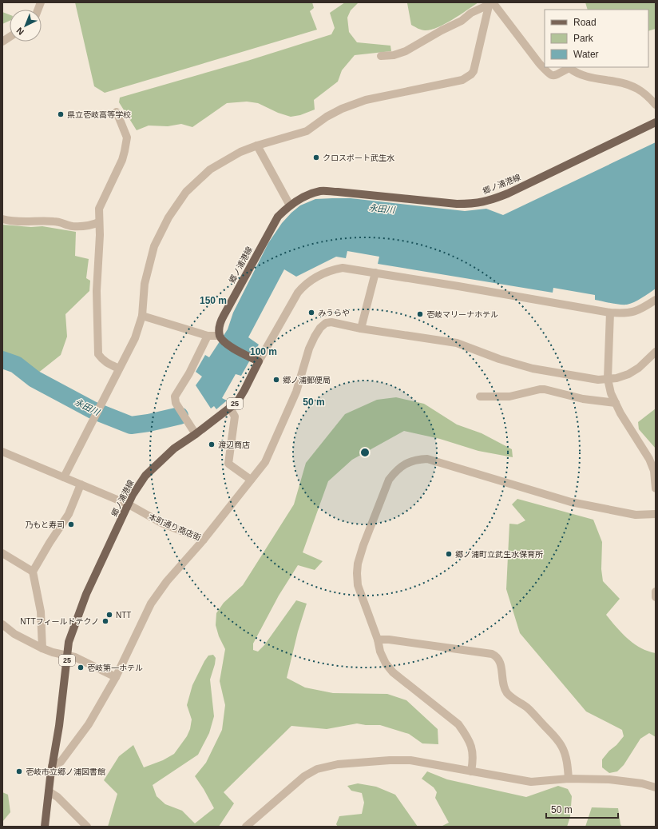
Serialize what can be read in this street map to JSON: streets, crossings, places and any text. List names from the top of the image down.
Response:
{
  "streets": {
    "main road": ["郷ノ浦港線", "25"],
    "street": ["本町通り商店街"]
  },
  "crossings": [
    ["郷ノ浦港線", "本町通り商店街"]
  ],
  "water": ["永田川"],
  "places": [
    "県立壱岐高等学校",
    "クロスポート武生水",
    "みうらや",
    "壱岐マリーナホテル",
    "郷ノ浦郵便局",
    "渡辺商店",
    "乃もと寿司",
    "郷ノ浦町立武生水保育所",
    "NTT",
    "NTTフィールドテクノ",
    "壱岐第一ホテル",
    "壱岐市立郷ノ浦図書館"
  ],
  "legend": ["Road", "Park", "Water"],
  "scale_bar": "50 m",
  "north": "bottom left",
  "rings": ["150 m", "100 m", "50 m"]
}
